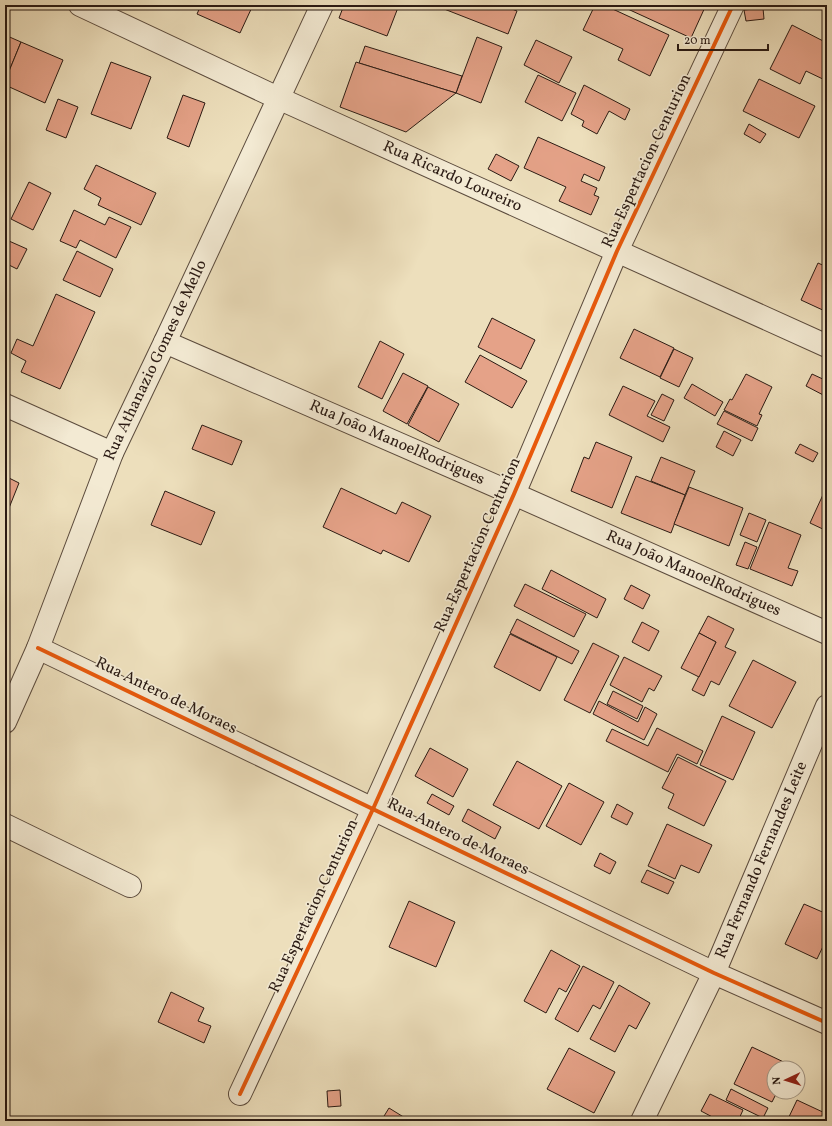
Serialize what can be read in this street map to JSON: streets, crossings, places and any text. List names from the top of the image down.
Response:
{
  "streets": {
    "street": [
      "Rua Espertacion Centurion",
      "Rua Ricardo Loureiro",
      "Rua Athanazio Gomes de Mello",
      "Rua João ManoelRodrigues",
      "Rua Antero de Moraes",
      "Rua Fernando Fernandes Leite"
    ]
  },
  "crossings": [
    ["Rua Espertacion Centurion", "Rua Ricardo Loureiro"],
    ["Rua Espertacion Centurion", "Rua João ManoelRodrigues"],
    ["Rua Espertacion Centurion", "Rua Antero de Moraes"],
    ["Rua Ricardo Loureiro", "Rua Athanazio Gomes de Mello"],
    ["Rua Athanazio Gomes de Mello", "Rua João ManoelRodrigues"],
    ["Rua Athanazio Gomes de Mello", "Rua Antero de Moraes"],
    ["Rua Antero de Moraes", "Rua Fernando Fernandes Leite"]
  ],
  "scale_bar": "20 m",
  "north": "left"
}
